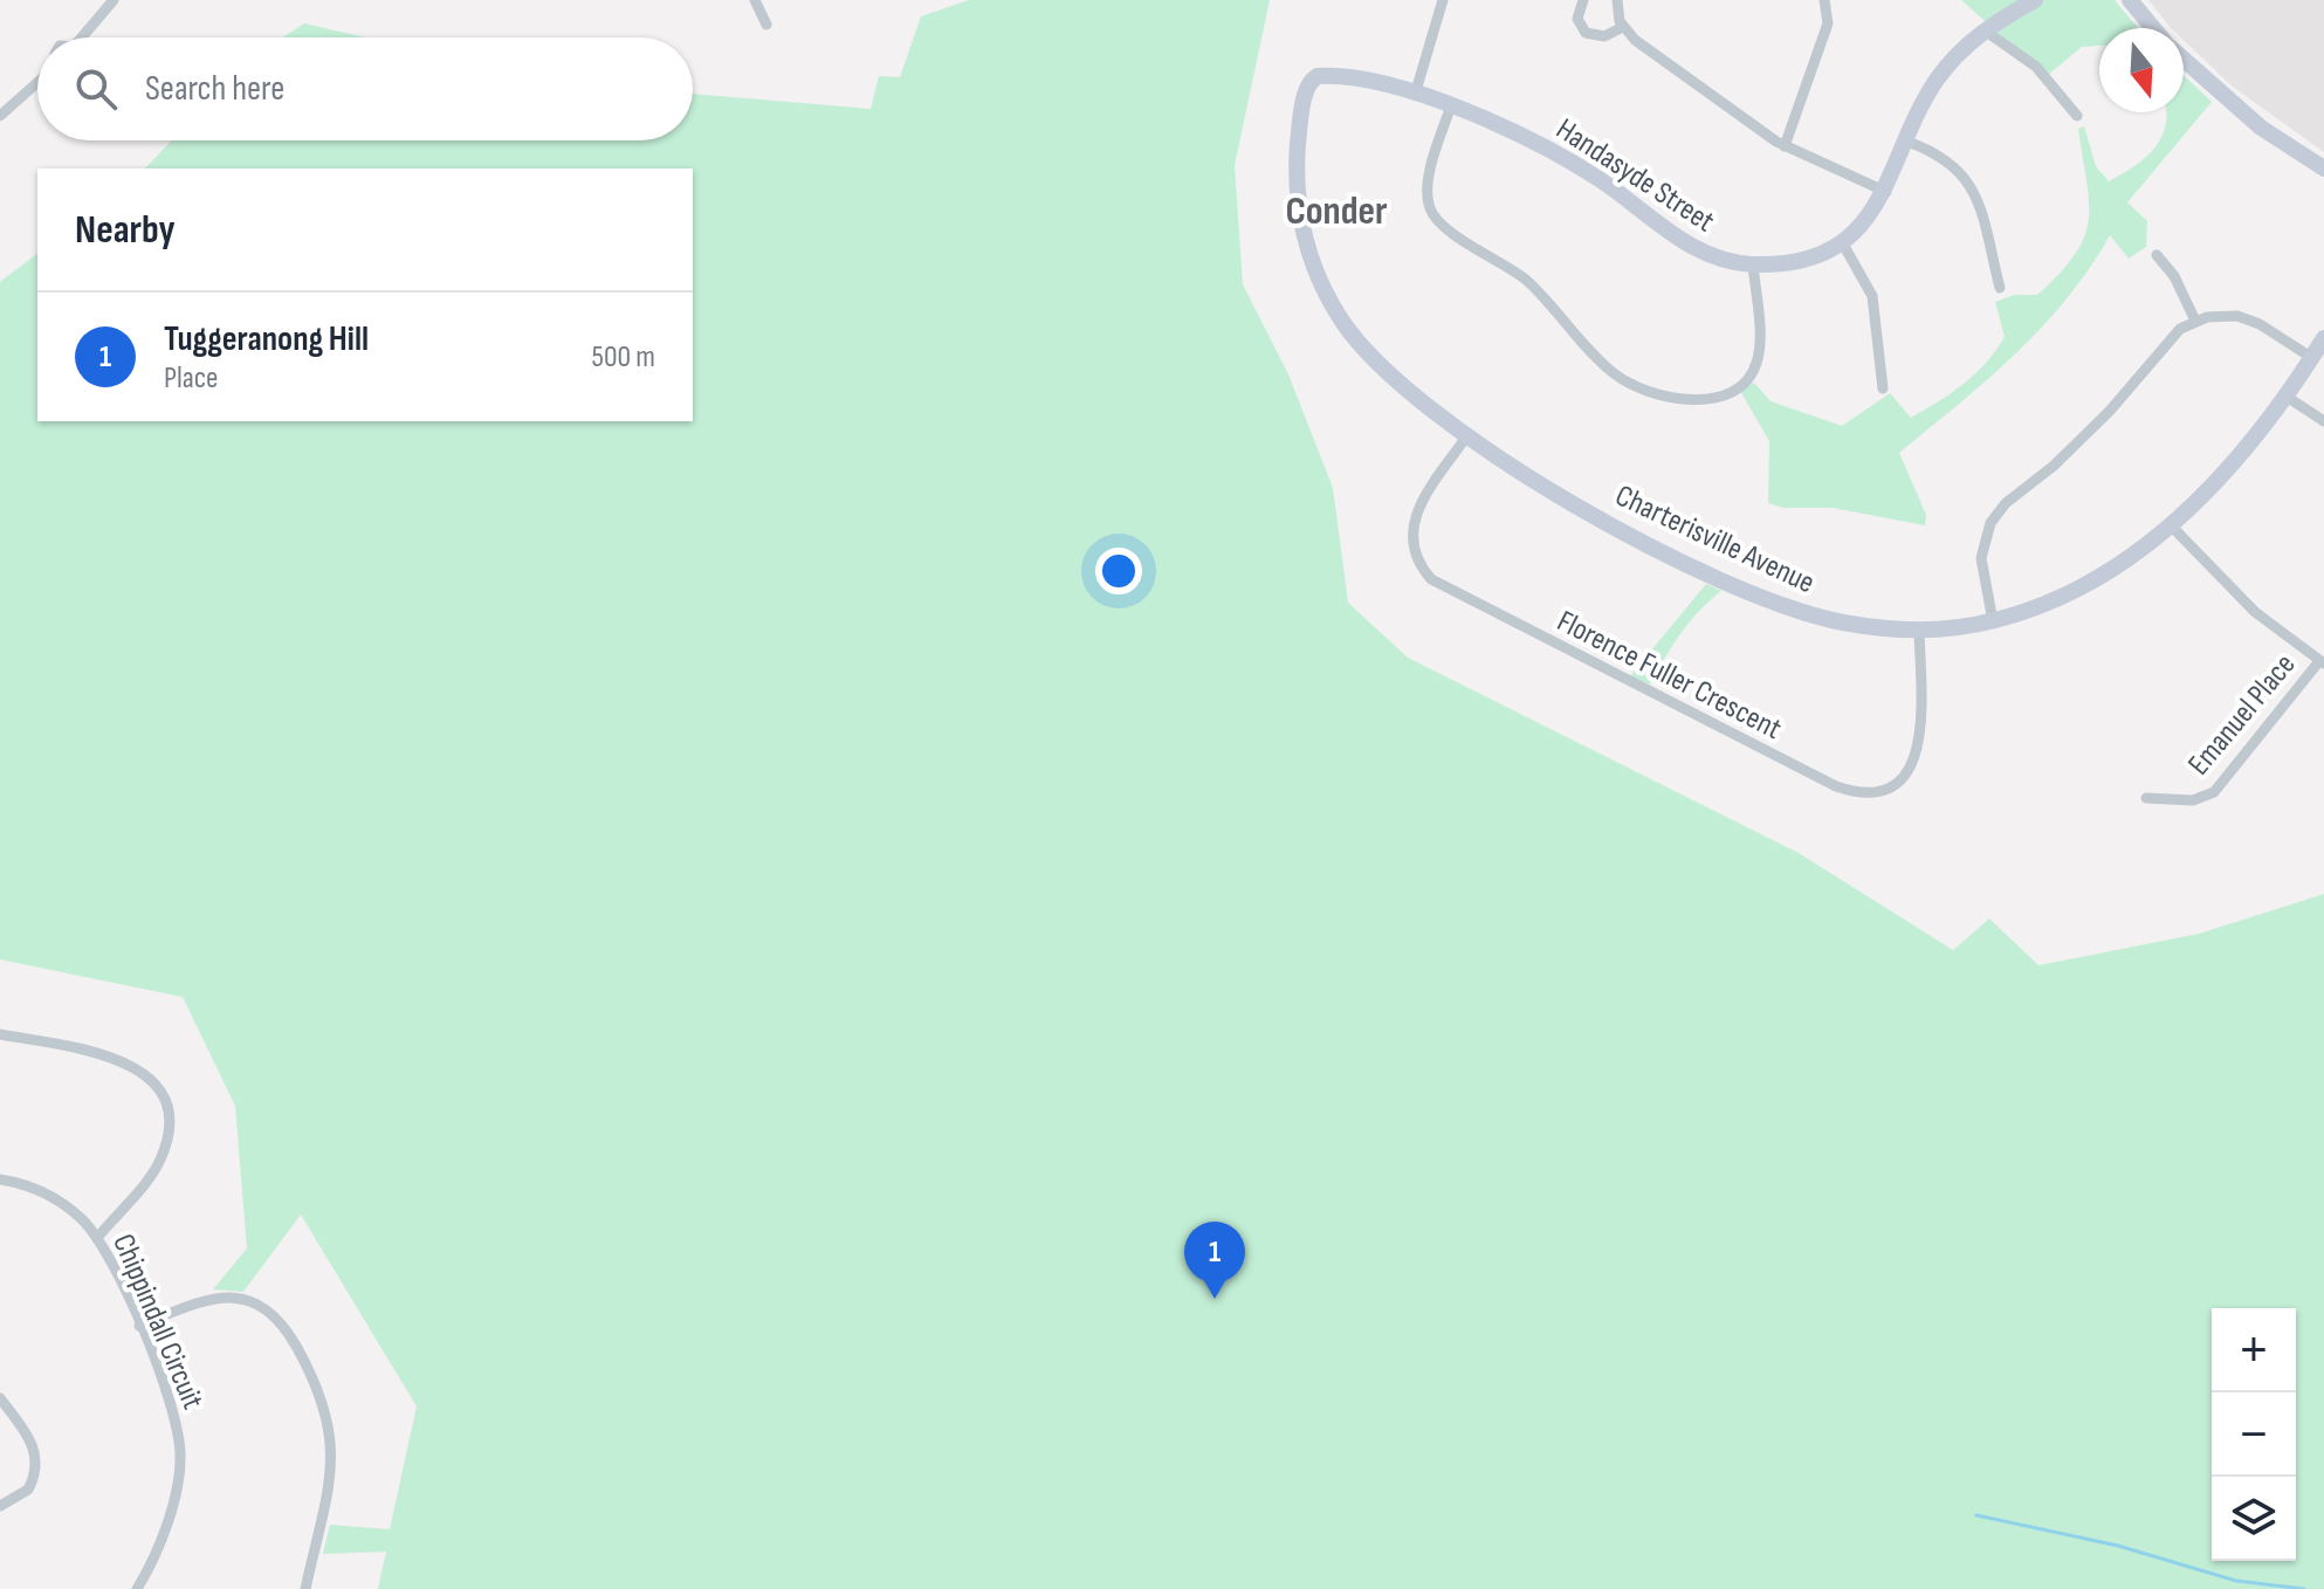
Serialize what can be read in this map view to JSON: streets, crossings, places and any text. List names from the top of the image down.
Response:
{
  "streets": {
    "street": [
      "Handasyde Street",
      "Charterisville Avenue",
      "Florence Fuller Crescent",
      "Emanuel Place",
      "Chippindall Circuit"
    ]
  },
  "crossings": [
    ["Handasyde Street", "Charterisville Avenue"],
    ["Charterisville Avenue", "Florence Fuller Crescent"]
  ],
  "districts": ["Conder"],
  "north": "bottom",
  "page": {
    "search": "Search here",
    "heading": "Nearby",
    "list": [
      {
        "mark": "1",
        "name": "Tuggeranong Hill",
        "note": "Place",
        "value": "500 m"
      }
    ],
    "pins": "1",
    "map_buttons": ["+", "−"]
  }
}
